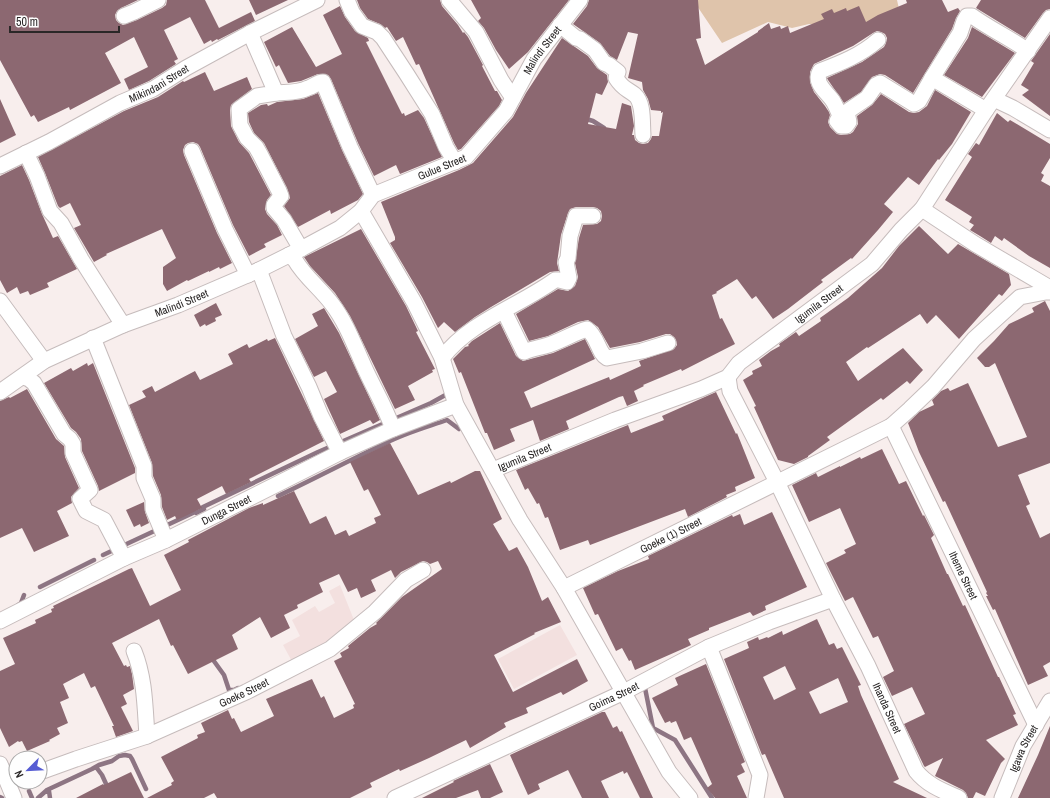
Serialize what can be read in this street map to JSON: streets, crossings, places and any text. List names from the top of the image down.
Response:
{
  "streets": {
    "street": [
      "Malindi Street",
      "Mikindani Street",
      "Gulue Street",
      "Igumila Street",
      "Dunga Street",
      "Goeke (1) Street",
      "Iheme Street",
      "Goeke Street",
      "Goima Street",
      "Ihanda Street",
      "Igawa Street"
    ]
  },
  "crossings": [
    ["Malindi Street", "Gulue Street"],
    ["Igumila Street", "Ihanda Street"],
    ["Goeke (1) Street", "Iheme Street"],
    ["Goeke (1) Street", "Ihanda Street"],
    ["Iheme Street", "Igawa Street"],
    ["Goima Street", "Ihanda Street"]
  ],
  "scale_bar": "50 m",
  "north": "bottom left"
}
